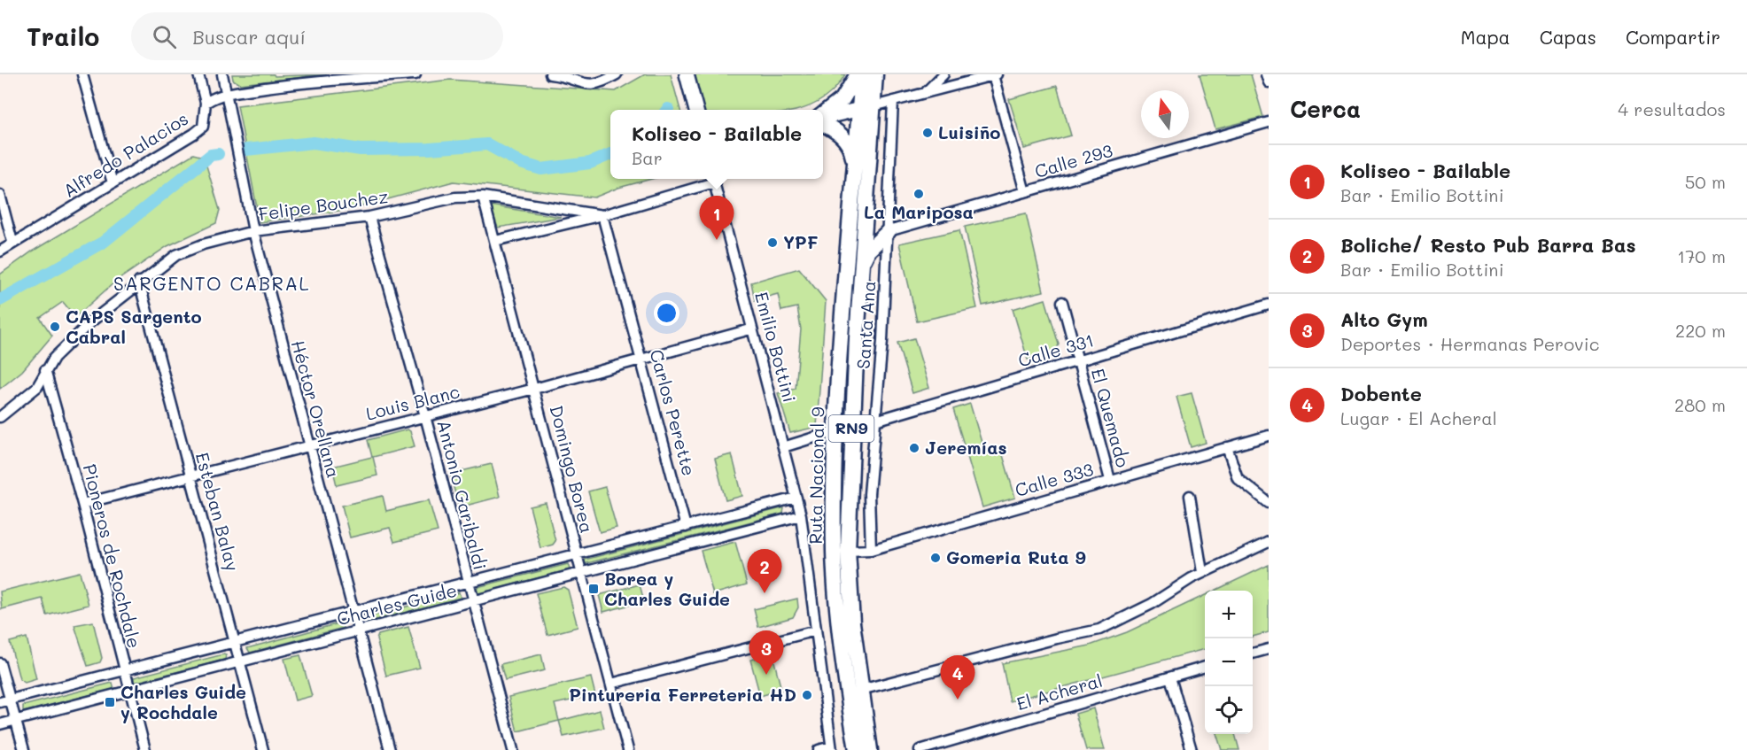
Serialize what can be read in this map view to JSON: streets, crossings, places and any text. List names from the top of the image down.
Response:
{
  "streets": {
    "main road": ["RN9", "Ruta Nacional 9"],
    "street": [
      "Alfredo Palacios",
      "Calle 293",
      "Felipe Bouchez",
      "Santa Ana",
      "Emilio Bottini",
      "Calle 331",
      "Louis Blanc",
      "Héctor Orellana",
      "Carlos Perette",
      "El Quemado",
      "Domingo Borea",
      "Calle 333",
      "Antonio Garibaldi",
      "Esteban Balay",
      "Pioneros de Rochdale",
      "Charles Guide",
      "El Acheral"
    ]
  },
  "crossings": [
    ["Alfredo Palacios", "Héctor Orellana"],
    ["Calle 293", "Santa Ana"],
    ["Felipe Bouchez", "Emilio Bottini"],
    ["Felipe Bouchez", "Héctor Orellana"],
    ["Felipe Bouchez", "Carlos Perette"],
    ["Felipe Bouchez", "Domingo Borea"],
    ["Felipe Bouchez", "Antonio Garibaldi"],
    ["Felipe Bouchez", "Esteban Balay"],
    ["Felipe Bouchez", "Pioneros de Rochdale"],
    ["Santa Ana", "Calle 331"],
    ["Santa Ana", "Calle 333"],
    ["Emilio Bottini", "Louis Blanc"],
    ["Emilio Bottini", "Charles Guide"],
    ["Calle 331", "El Quemado"],
    ["Calle 331", "Ruta Nacional 9"],
    ["Louis Blanc", "Héctor Orellana"],
    ["Louis Blanc", "Carlos Perette"],
    ["Louis Blanc", "Domingo Borea"],
    ["Louis Blanc", "Antonio Garibaldi"],
    ["Louis Blanc", "Esteban Balay"],
    ["Louis Blanc", "Pioneros de Rochdale"],
    ["Héctor Orellana", "Charles Guide"],
    ["Carlos Perette", "Charles Guide"],
    ["El Quemado", "Calle 333"],
    ["Domingo Borea", "Charles Guide"],
    ["Ruta Nacional 9", "Calle 333"],
    ["Antonio Garibaldi", "Charles Guide"],
    ["Esteban Balay", "Charles Guide"],
    ["Pioneros de Rochdale", "Charles Guide"]
  ],
  "districts": ["SARGENTO CABRAL"],
  "places": {
    "other": [
      "Luisiño",
      "La Mariposa",
      "YPF",
      "CAPS Sargento Cabral",
      "Jeremías",
      "Gomeria Ruta 9",
      "Pintureria Ferreteria HD"
    ],
    "transit": ["Borea y Charles Guide", "Charles Guide y Rochdale"]
  },
  "north": "top",
  "page": {
    "header": "Trailo",
    "search": "Buscar aquí",
    "nav": ["Mapa", "Capas", "Compartir"],
    "heading": ["Cerca", "4 resultados"],
    "popup": ["Koliseo - Bailable", "Bar"],
    "list": [
      {
        "mark": "1",
        "name": "Koliseo - Bailable",
        "note": "Bar · Emilio Bottini",
        "value": "50 m"
      },
      {
        "mark": "2",
        "name": "Boliche/ Resto Pub Barra Bas",
        "note": "Bar · Emilio Bottini",
        "value": "170 m"
      },
      {
        "mark": "3",
        "name": "Alto Gym",
        "note": "Deportes · Hermanas Perovic",
        "value": "220 m"
      },
      {
        "mark": "4",
        "name": "Dobente",
        "note": "Lugar · El Acheral",
        "value": "280 m"
      }
    ],
    "pins": [
      "1",
      "2",
      "3",
      "4"
    ],
    "map_buttons": ["+", "−"]
  }
}
